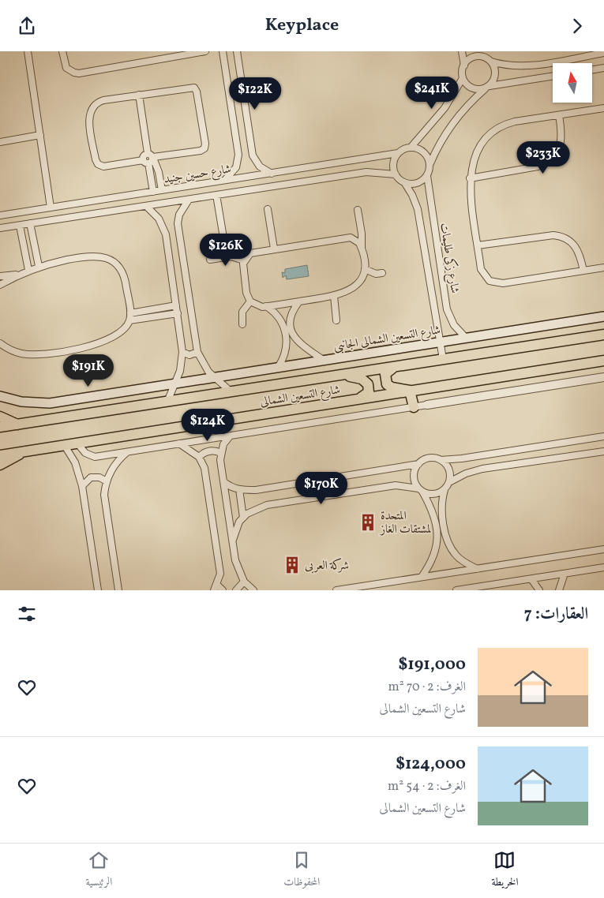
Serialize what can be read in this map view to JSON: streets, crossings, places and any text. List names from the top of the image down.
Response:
{
  "streets": {
    "main road": ["شارع التسعين الشمالى الجانبى", "شارع التسعين الشمالى"],
    "street": ["شارع حسين جنيد", "شارع زكى طليمات"]
  },
  "crossings": [
    ["شارع حسين جنيد", "شارع زكى طليمات"],
    ["شارع زكى طليمات", "شارع التسعين الشمالى الجانبى"],
    ["شارع زكى طليمات", "شارع التسعين الشمالى"]
  ],
  "places": {
    "building": ["المتحدة لمشتقات الغاز", "شركة العربى"]
  },
  "north": "top",
  "page": {
    "header": "Keyplace",
    "price": [
      "$241K",
      "$122K",
      "$233K",
      "$126K",
      "$191K",
      "$124K",
      "$170K"
    ],
    "heading": "العقارات: 7",
    "list": [
      {
        "name": "$191,000",
        "note": "الغرف: 2 · 70 m² · شارع التسعين الشمالى"
      },
      {
        "name": "$124,000",
        "note": "الغرف: 2 · 54 m² · شارع التسعين الشمالى"
      }
    ],
    "tabs": ["الخريطة", "المحفوظات", "الرئيسية"]
  }
}
